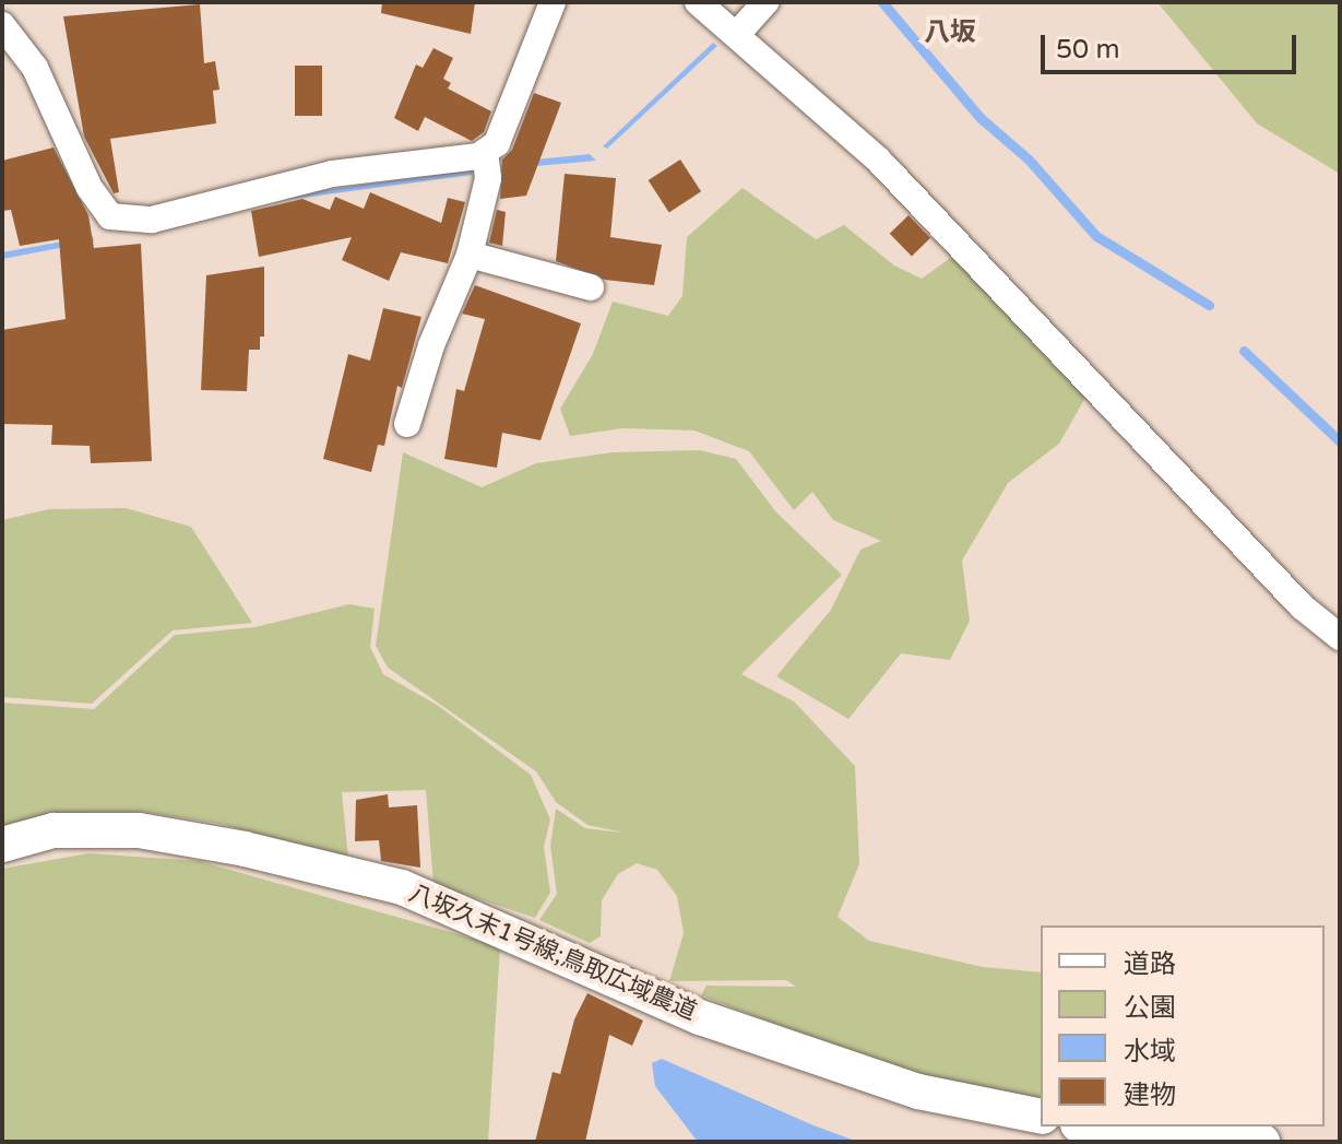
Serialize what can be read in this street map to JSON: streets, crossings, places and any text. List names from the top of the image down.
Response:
{
  "streets": {
    "street": ["八坂久末1号線;鳥取広域農道"]
  },
  "districts": ["八坂"],
  "legend": [
    "道路",
    "公園",
    "水域",
    "建物"
  ],
  "scale_bar": "50 m"
}
